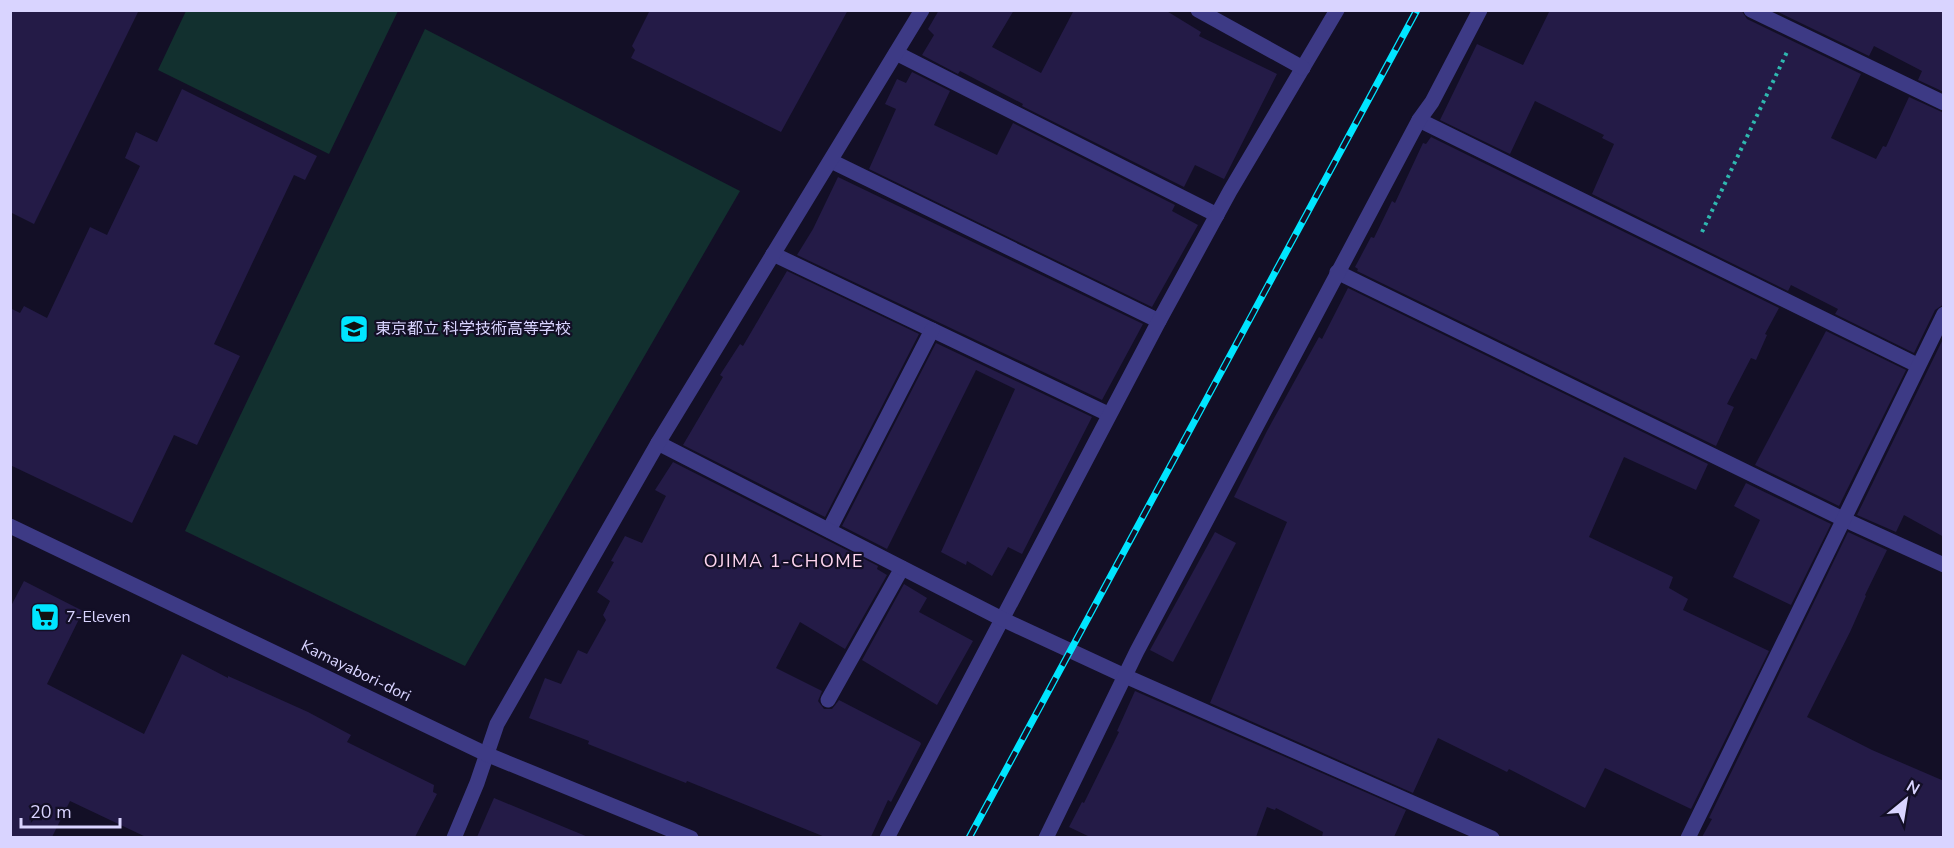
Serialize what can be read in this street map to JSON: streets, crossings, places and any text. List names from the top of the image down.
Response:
{
  "streets": {
    "street": ["Kamayabori-dori"]
  },
  "districts": ["OJIMA 1-CHOME"],
  "places": {
    "school or university": ["東京都立 科学技術高等学校"],
    "supermarket": ["7-Eleven"]
  },
  "scale_bar": "20 m",
  "north": "top right"
}
